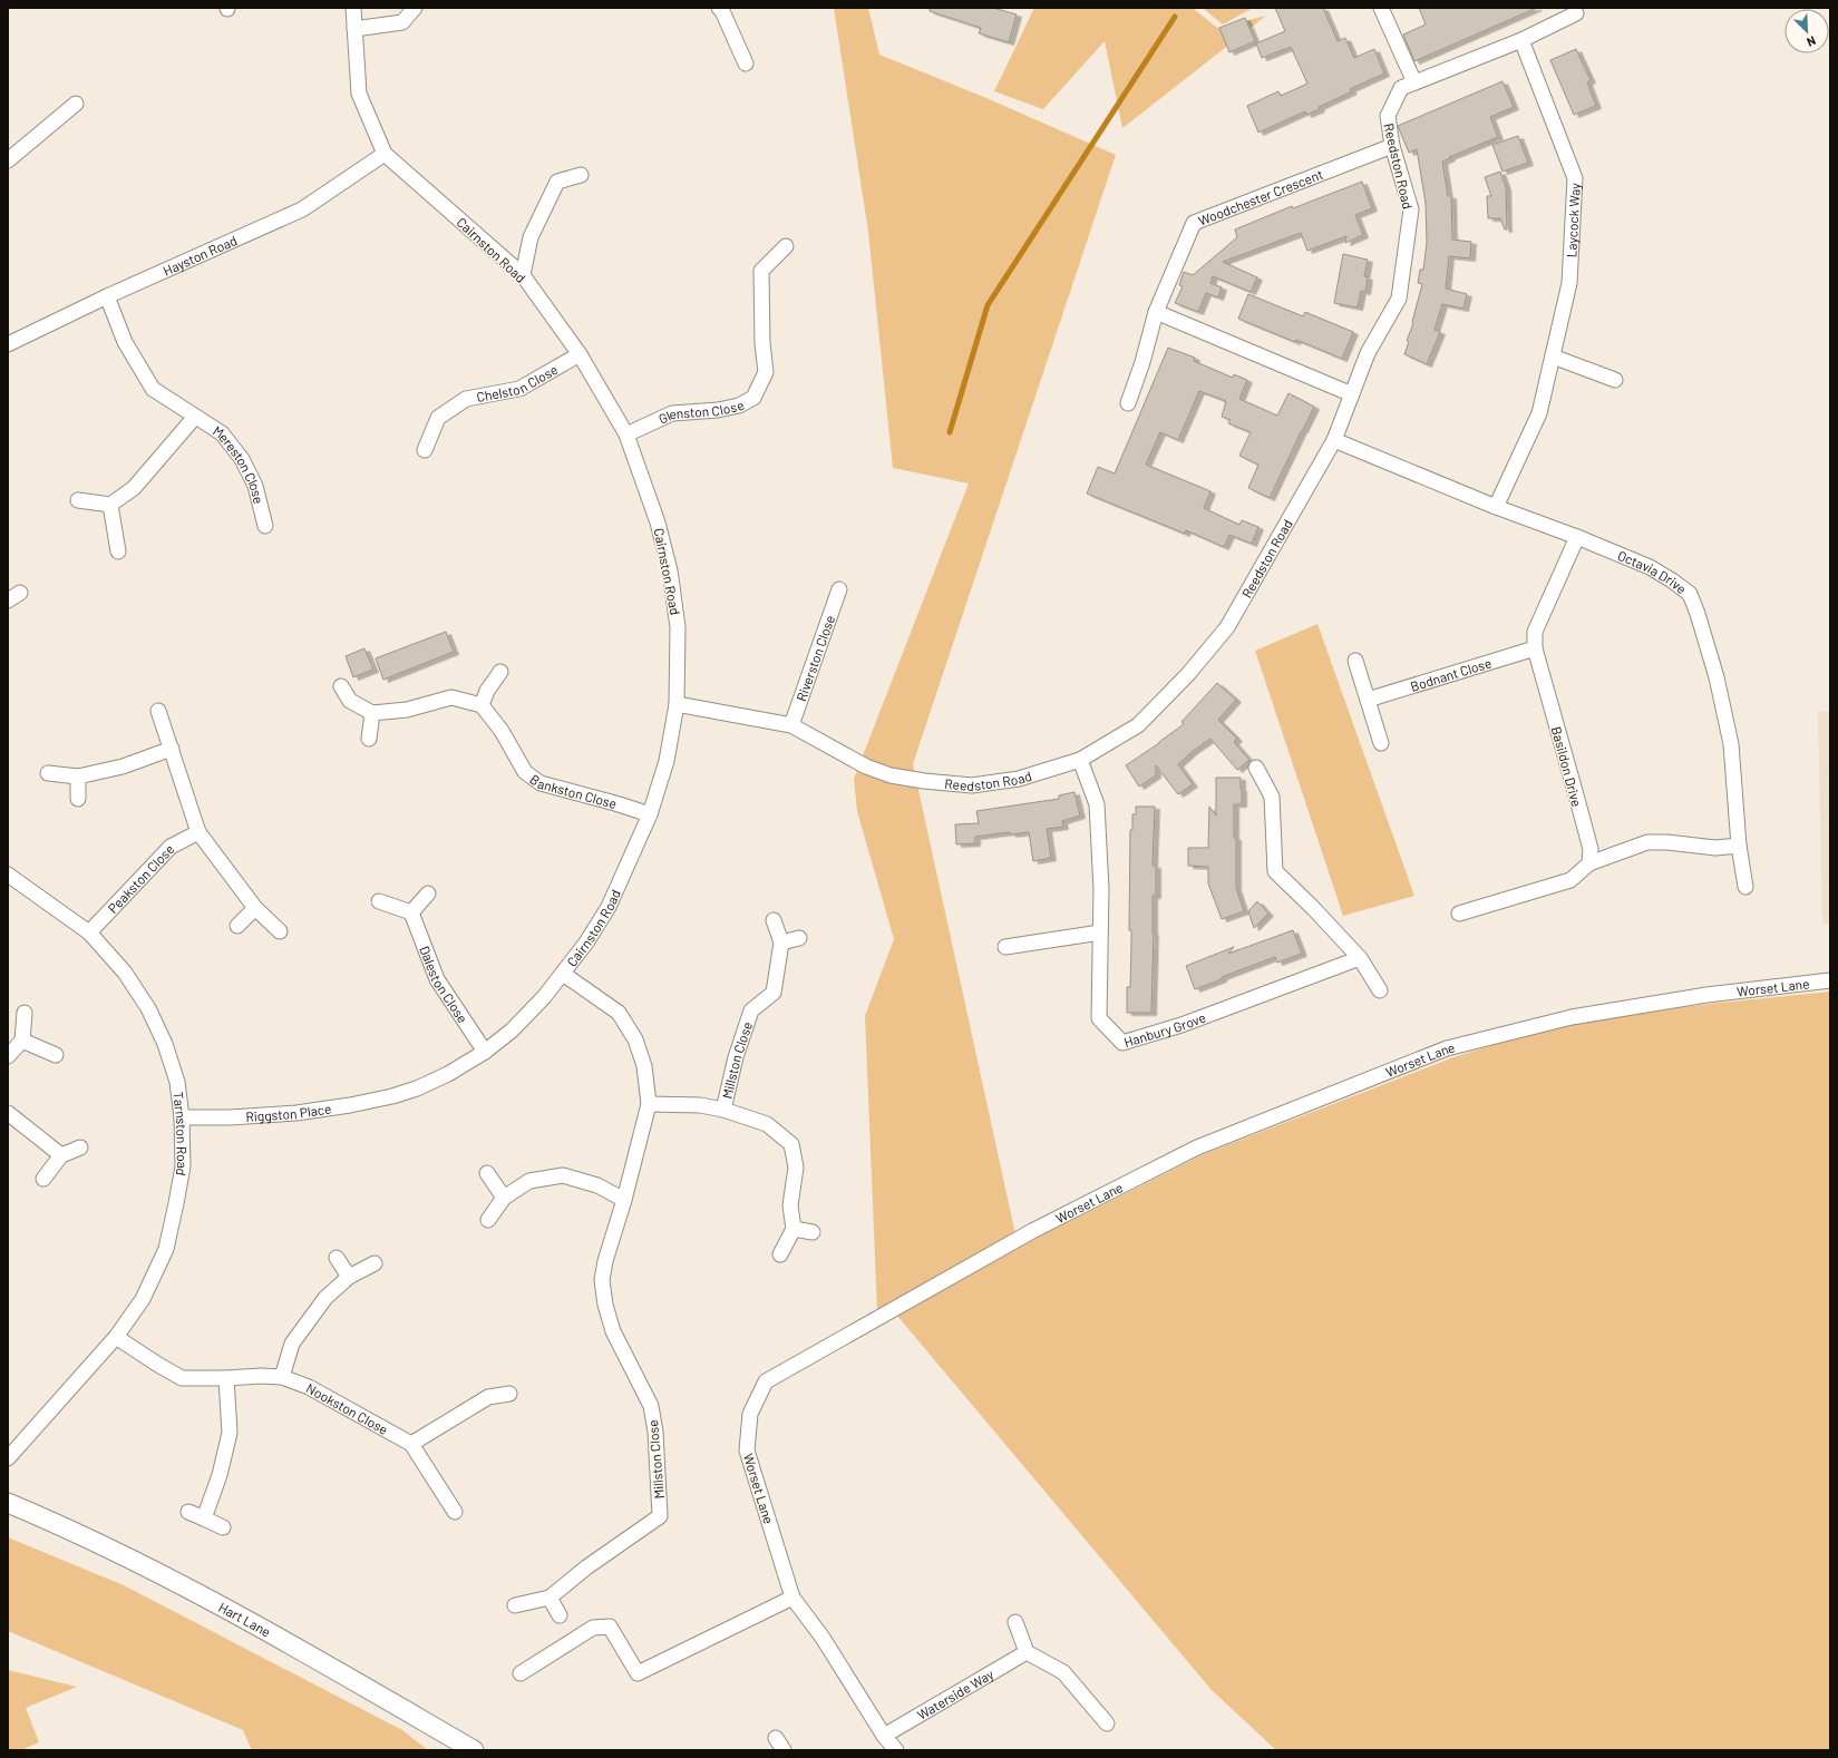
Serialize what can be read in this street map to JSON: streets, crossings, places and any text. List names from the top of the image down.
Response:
{
  "streets": {
    "street": [
      "Reedston Road",
      "Woodchester Crescent",
      "Laycock Way",
      "Cairnston Road",
      "Hayston Road",
      "Chelston Close",
      "Glenston Close",
      "Mereston Close",
      "Octavia Drive",
      "Riverston Close",
      "Bodnant Close",
      "Basildon Drive",
      "Bankston Close",
      "Peakston Close",
      "Daleston Close",
      "Worset Lane",
      "Hanbury Grove",
      "Millston Close",
      "Riggston Place",
      "Tarnston Road",
      "Nookston Close",
      "Hart Lane",
      "Waterside Way"
    ]
  },
  "crossings": [
    ["Reedston Road", "Woodchester Crescent"],
    ["Reedston Road", "Laycock Way"],
    ["Reedston Road", "Cairnston Road"],
    ["Reedston Road", "Octavia Drive"],
    ["Reedston Road", "Riverston Close"],
    ["Reedston Road", "Hanbury Grove"],
    ["Laycock Way", "Octavia Drive"],
    ["Cairnston Road", "Hayston Road"],
    ["Cairnston Road", "Chelston Close"],
    ["Cairnston Road", "Glenston Close"],
    ["Cairnston Road", "Bankston Close"],
    ["Cairnston Road", "Daleston Close"],
    ["Cairnston Road", "Millston Close"],
    ["Cairnston Road", "Riggston Place"],
    ["Hayston Road", "Mereston Close"],
    ["Octavia Drive", "Basildon Drive"],
    ["Bodnant Close", "Basildon Drive"],
    ["Peakston Close", "Tarnston Road"],
    ["Worset Lane", "Waterside Way"],
    ["Riggston Place", "Tarnston Road"],
    ["Tarnston Road", "Nookston Close"]
  ],
  "north": "bottom right"
}
